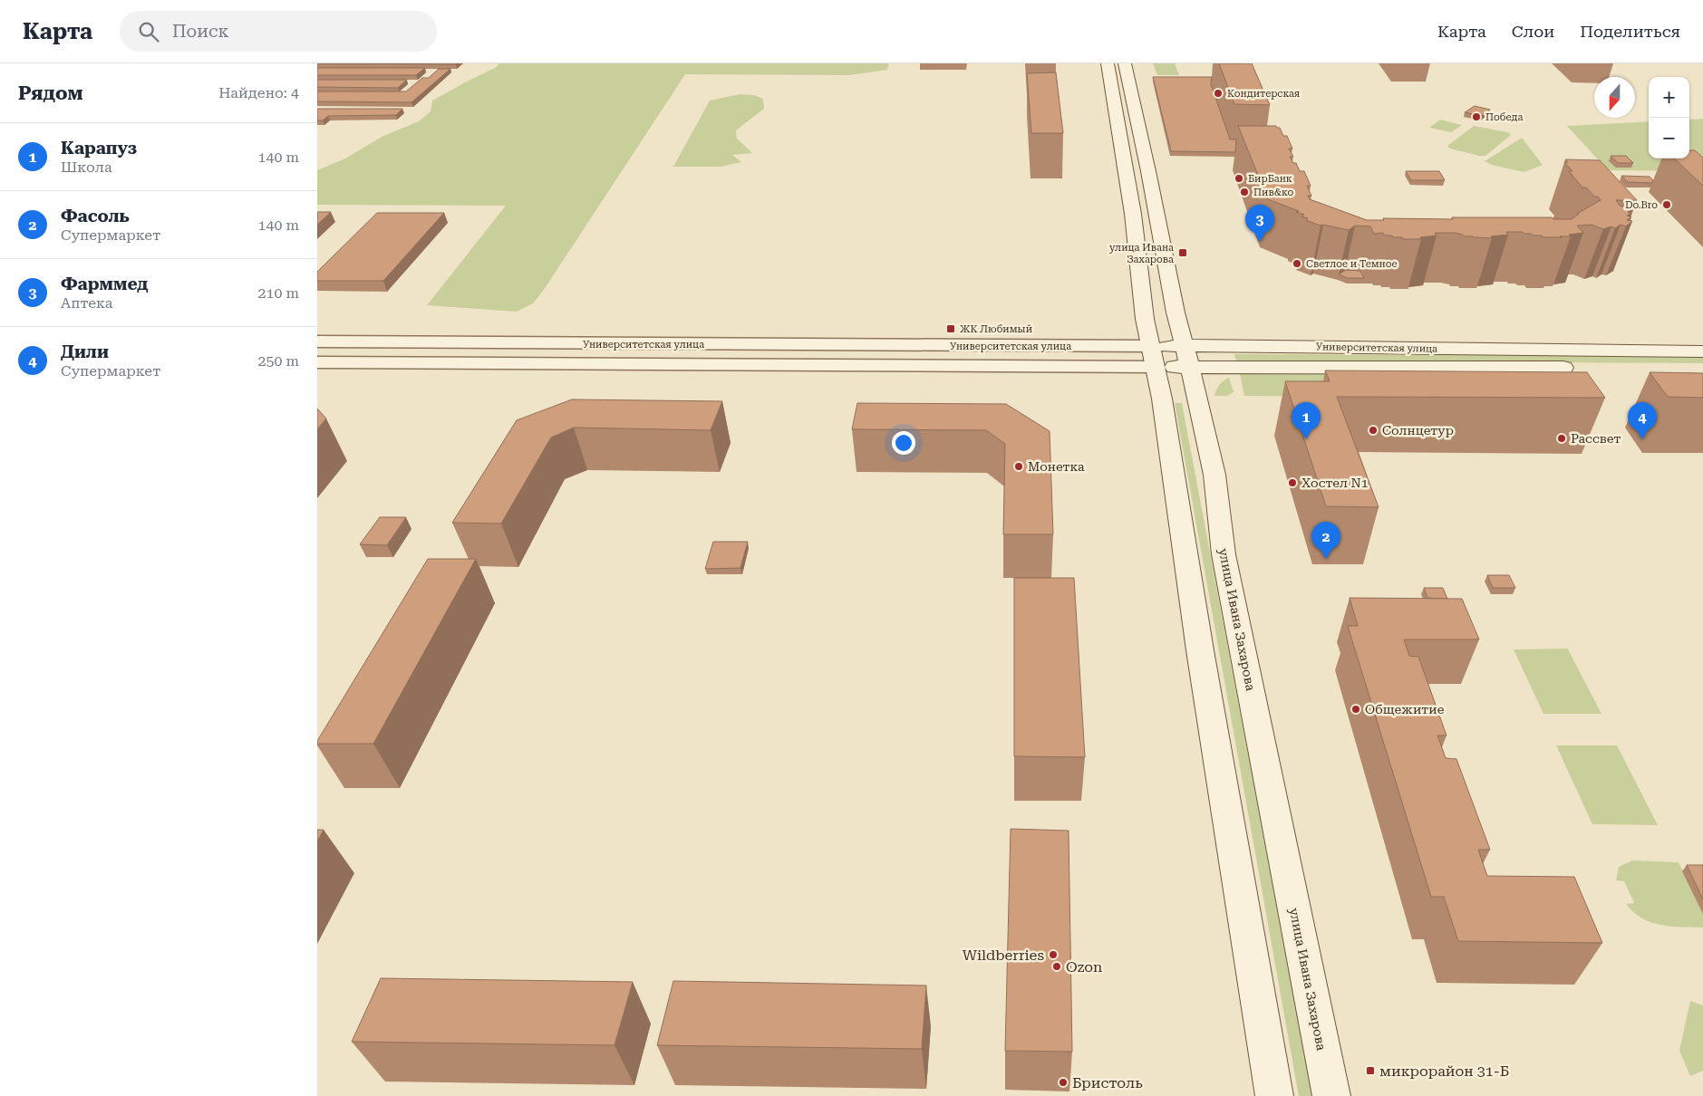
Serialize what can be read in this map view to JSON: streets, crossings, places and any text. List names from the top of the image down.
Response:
{
  "streets": {
    "main road": ["Университетская улица", "улица Ивана Захарова"]
  },
  "crossings": [
    ["Университетская улица", "улица Ивана Захарова"]
  ],
  "places": {
    "other": [
      "Кондитерская",
      "Победа",
      "БирБанк",
      "Пив&ко",
      "Do.Bro",
      "Светлое и Темное",
      "Солнцетур",
      "Рассвет",
      "Монетка",
      "Хостел N1",
      "Общежитие",
      "Wildberries",
      "Ozon",
      "Бристоль"
    ],
    "transit": ["улица Ивана Захарова", "ЖК Любимый", "микрорайон 31-Б"]
  },
  "north": "bottom",
  "page": {
    "header": "Карта",
    "search": "Поиск",
    "nav": ["Карта", "Слои", "Поделиться"],
    "heading": ["Рядом", "Найдено: 4"],
    "map_buttons": ["+", "−"],
    "list": [
      {
        "mark": "1",
        "name": "Карапуз",
        "note": "Школа",
        "value": "140 m"
      },
      {
        "mark": "2",
        "name": "Фасоль",
        "note": "Супермаркет",
        "value": "140 m"
      },
      {
        "mark": "3",
        "name": "Фарммед",
        "note": "Аптека",
        "value": "210 m"
      },
      {
        "mark": "4",
        "name": "Дили",
        "note": "Супермаркет",
        "value": "250 m"
      }
    ],
    "pins": [
      "3",
      "1",
      "4",
      "2"
    ]
  }
}
